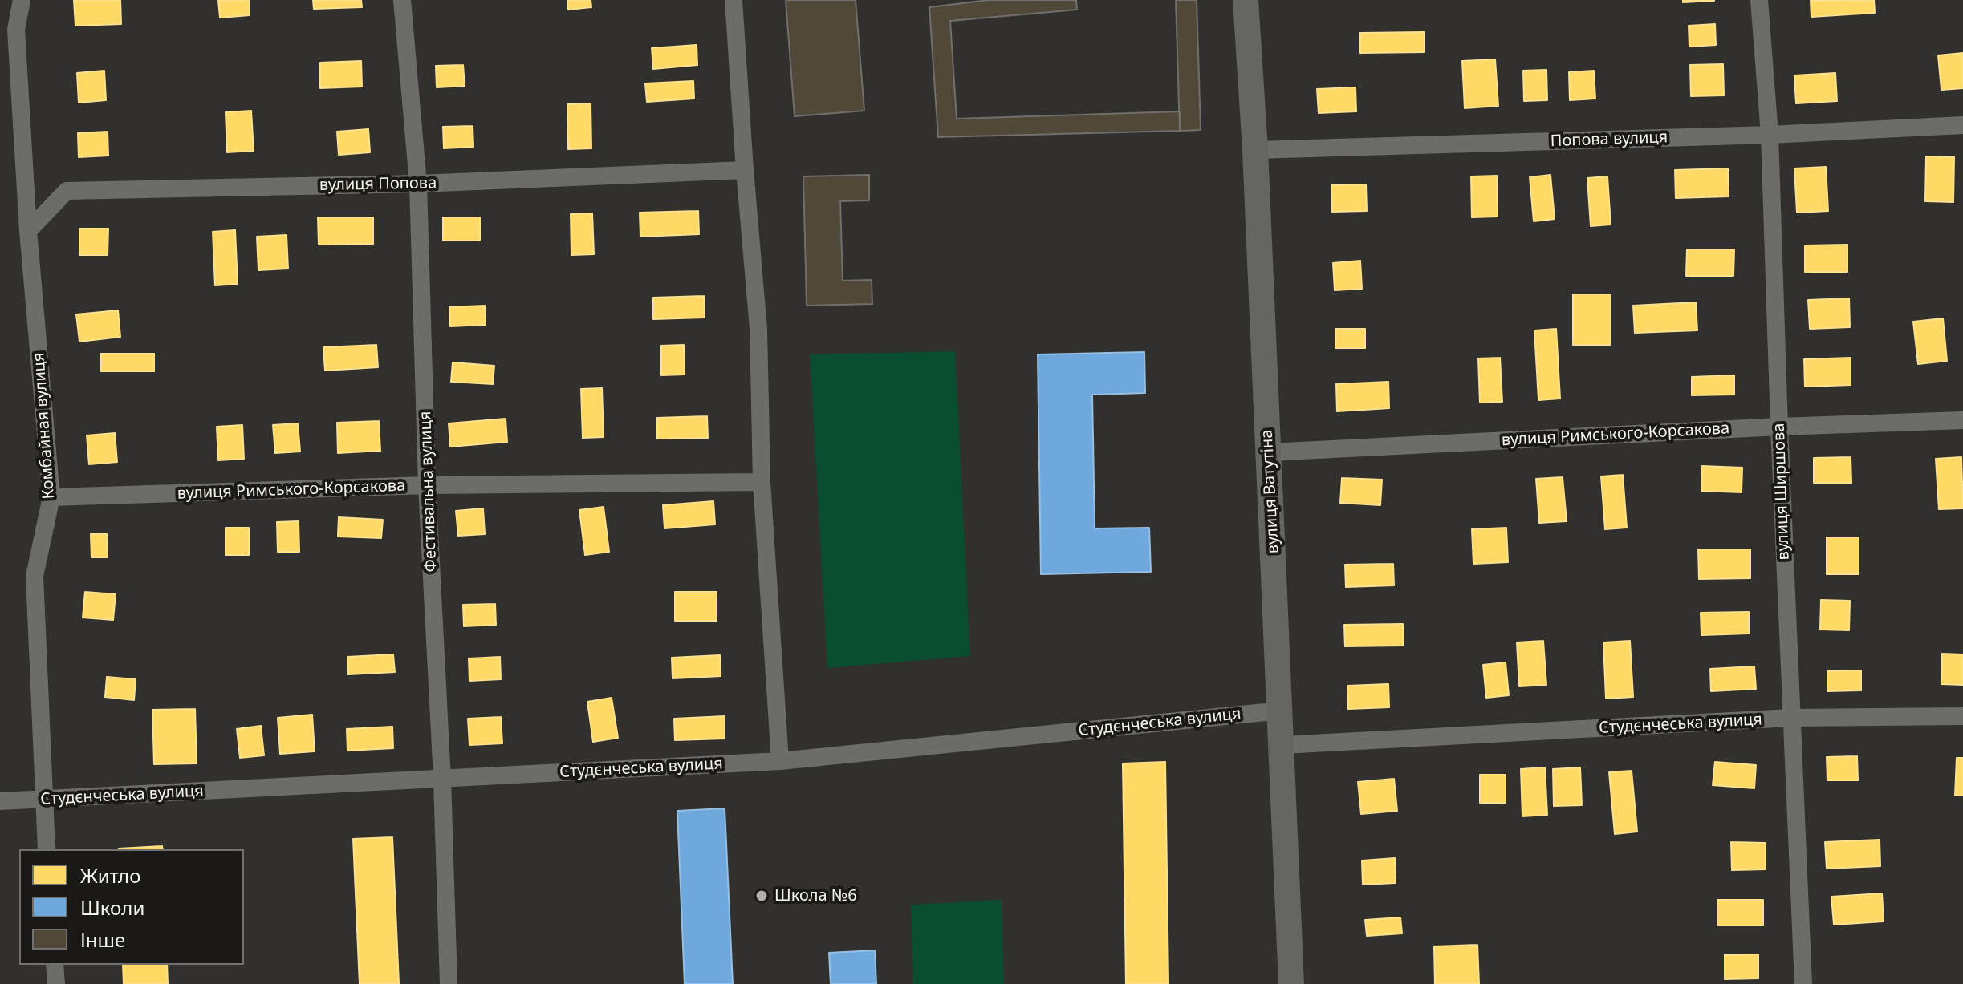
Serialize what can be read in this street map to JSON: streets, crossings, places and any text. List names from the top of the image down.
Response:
{
  "streets": {
    "street": [
      "Попова вулиця",
      "вулиця Попова",
      "Комбайная вулиця",
      "вулиця Римського-Корсакова",
      "Фестивальна вулиця",
      "вулиця Ватутіна",
      "вулиця Ширшова",
      "Студєнчеська вулиця"
    ]
  },
  "crossings": [
    ["Попова вулиця", "вулиця Ватутіна"],
    ["Попова вулиця", "вулиця Ширшова"],
    ["вулиця Попова", "Комбайная вулиця"],
    ["вулиця Попова", "Фестивальна вулиця"],
    ["Комбайная вулиця", "вулиця Римського-Корсакова"],
    ["Комбайная вулиця", "Студєнчеська вулиця"],
    ["вулиця Римського-Корсакова", "Фестивальна вулиця"],
    ["вулиця Римського-Корсакова", "вулиця Ватутіна"],
    ["вулиця Римського-Корсакова", "вулиця Ширшова"],
    ["Фестивальна вулиця", "Студєнчеська вулиця"],
    ["вулиця Ватутіна", "Студєнчеська вулиця"],
    ["вулиця Ширшова", "Студєнчеська вулиця"]
  ],
  "places": ["Школа №6"],
  "legend": ["Житло", "Школи", "Інше"]
}
